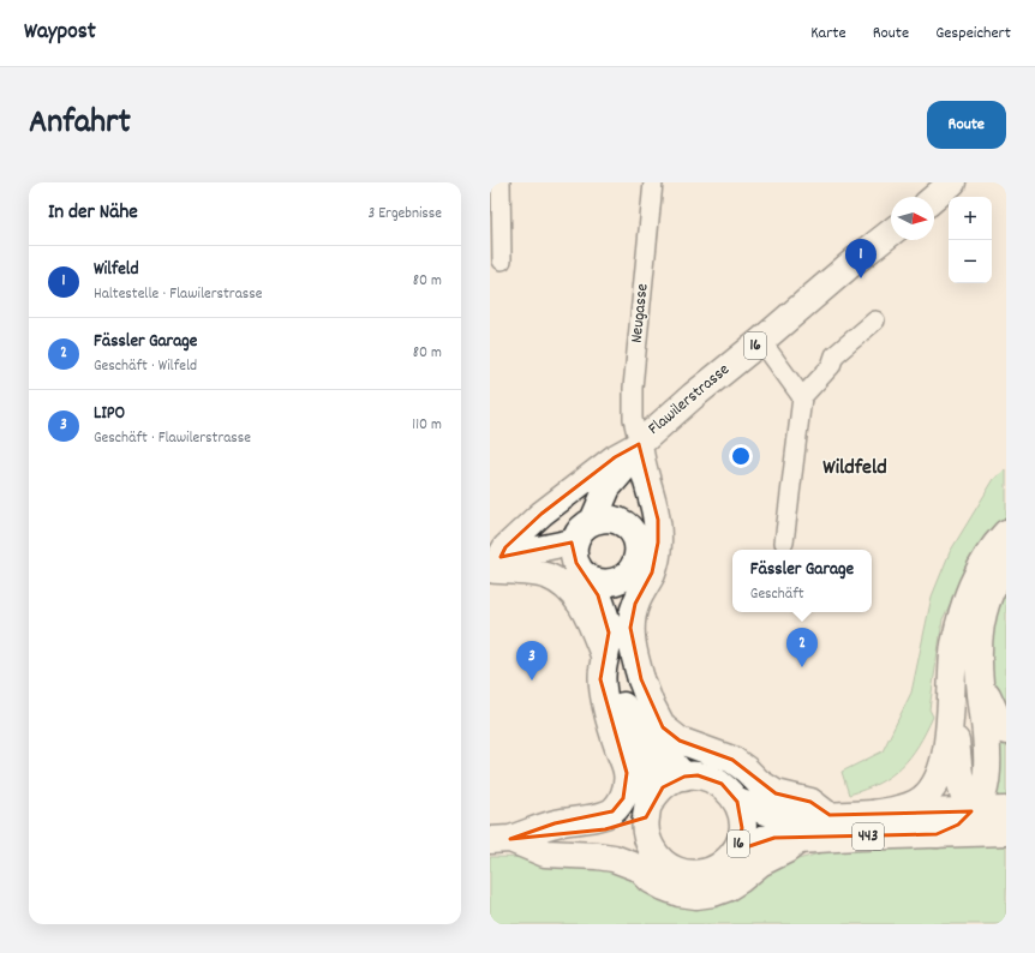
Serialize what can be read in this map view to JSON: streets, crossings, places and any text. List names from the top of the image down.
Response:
{
  "streets": {
    "main road": ["16", "Flawilerstrasse", "443"],
    "street": ["Neugasse"]
  },
  "crossings": [
    ["Neugasse", "Flawilerstrasse"]
  ],
  "districts": ["Wildfeld"],
  "north": "right",
  "page": {
    "header": "Waypost",
    "nav": ["Karte", "Route", "Gespeichert"],
    "title": "Anfahrt",
    "buttons": "Route",
    "heading": ["In der Nähe", "3 Ergebnisse"],
    "map_buttons": ["+", "−"],
    "pins": ["1", "2", "3"],
    "list": [
      {
        "mark": "1",
        "name": "Wilfeld",
        "note": "Haltestelle · Flawilerstrasse",
        "value": "80 m"
      },
      {
        "mark": "2",
        "name": "Fässler Garage",
        "note": "Geschäft · Wilfeld",
        "value": "80 m"
      },
      {
        "mark": "3",
        "name": "LIPO",
        "note": "Geschäft · Flawilerstrasse",
        "value": "110 m"
      }
    ],
    "popup": ["Fässler Garage", "Geschäft"]
  }
}
